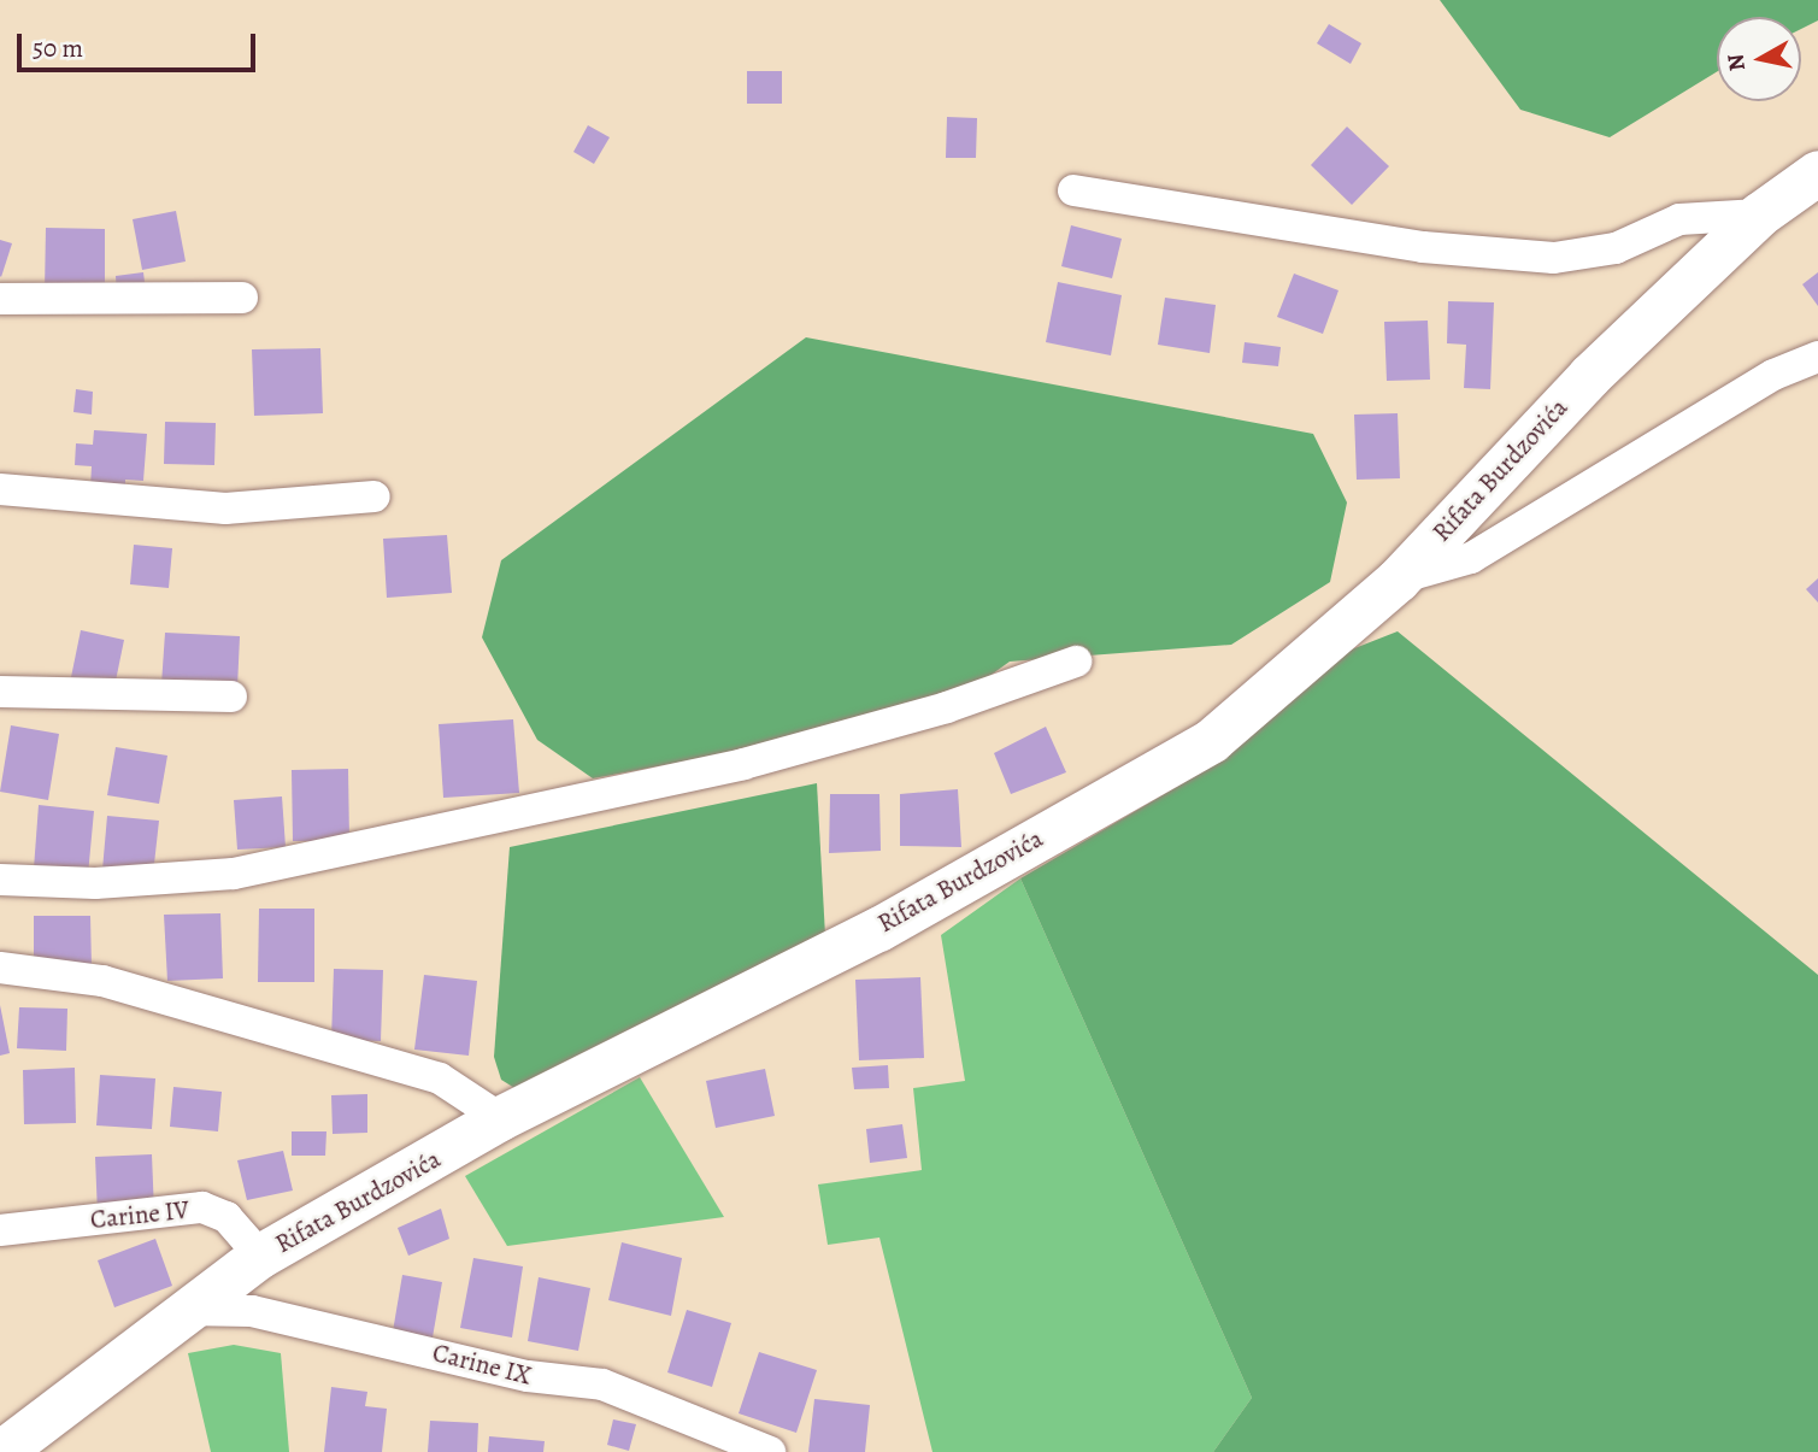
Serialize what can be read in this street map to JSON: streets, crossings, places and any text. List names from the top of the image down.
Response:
{
  "streets": {
    "street": ["Rifata Burdzovića", "Carine IV", "Carine IX"]
  },
  "crossings": [
    ["Rifata Burdzovića", "Carine IV"],
    ["Rifata Burdzovića", "Carine IX"]
  ],
  "scale_bar": "50 m",
  "north": "left"
}
